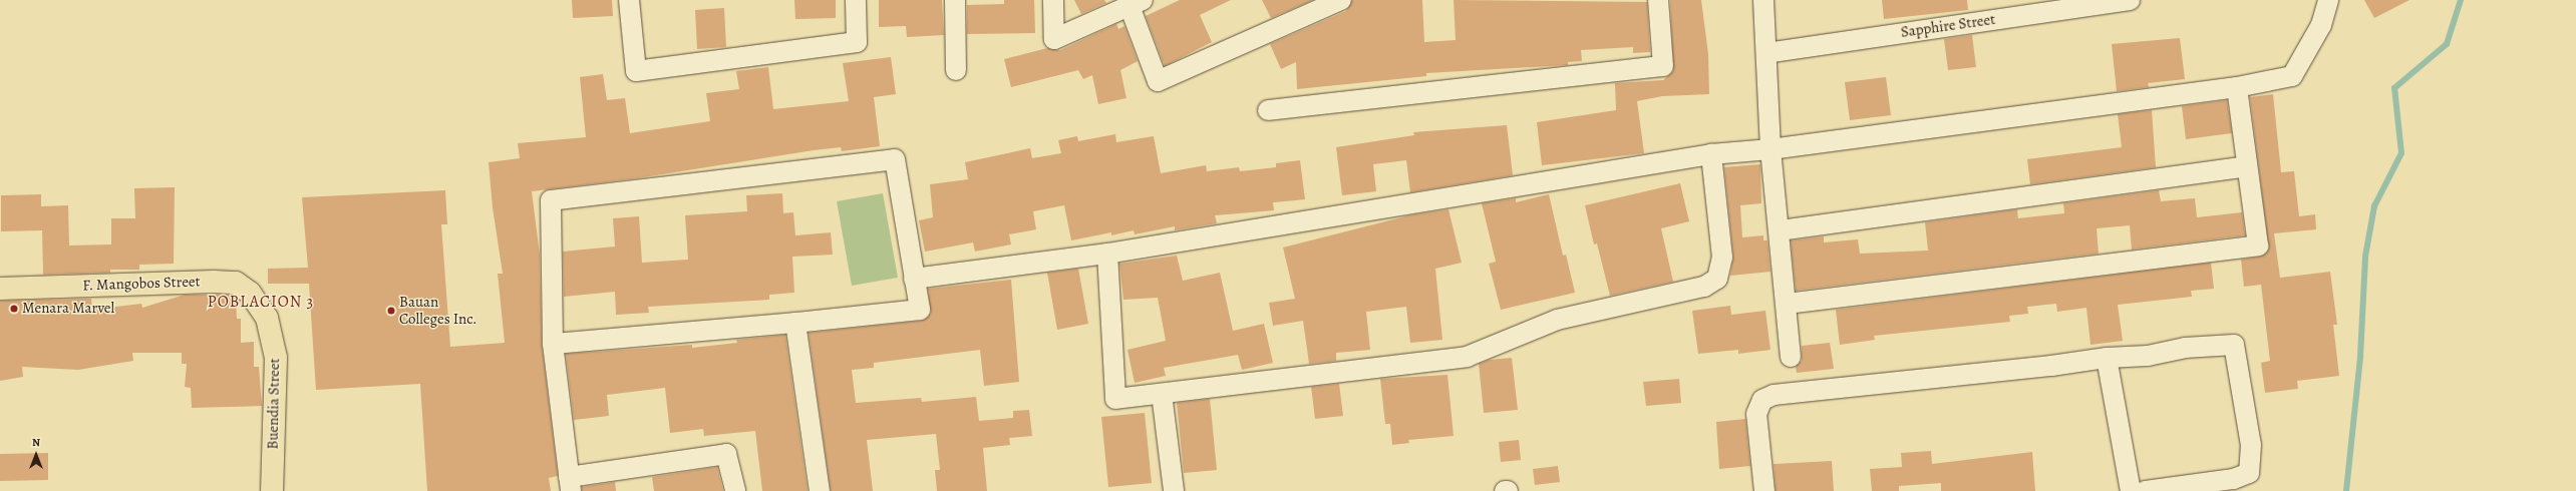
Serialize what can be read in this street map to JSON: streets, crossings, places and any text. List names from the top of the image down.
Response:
{
  "streets": {
    "main road": ["F. Mangobos Street", "Buendia Street"],
    "street": ["Sapphire Street"]
  },
  "crossings": [
    ["F. Mangobos Street", "Buendia Street"]
  ],
  "districts": ["POBLACION 3"],
  "places": ["Menara Marvel", "Bauan Colleges Inc."],
  "north": "top"
}
